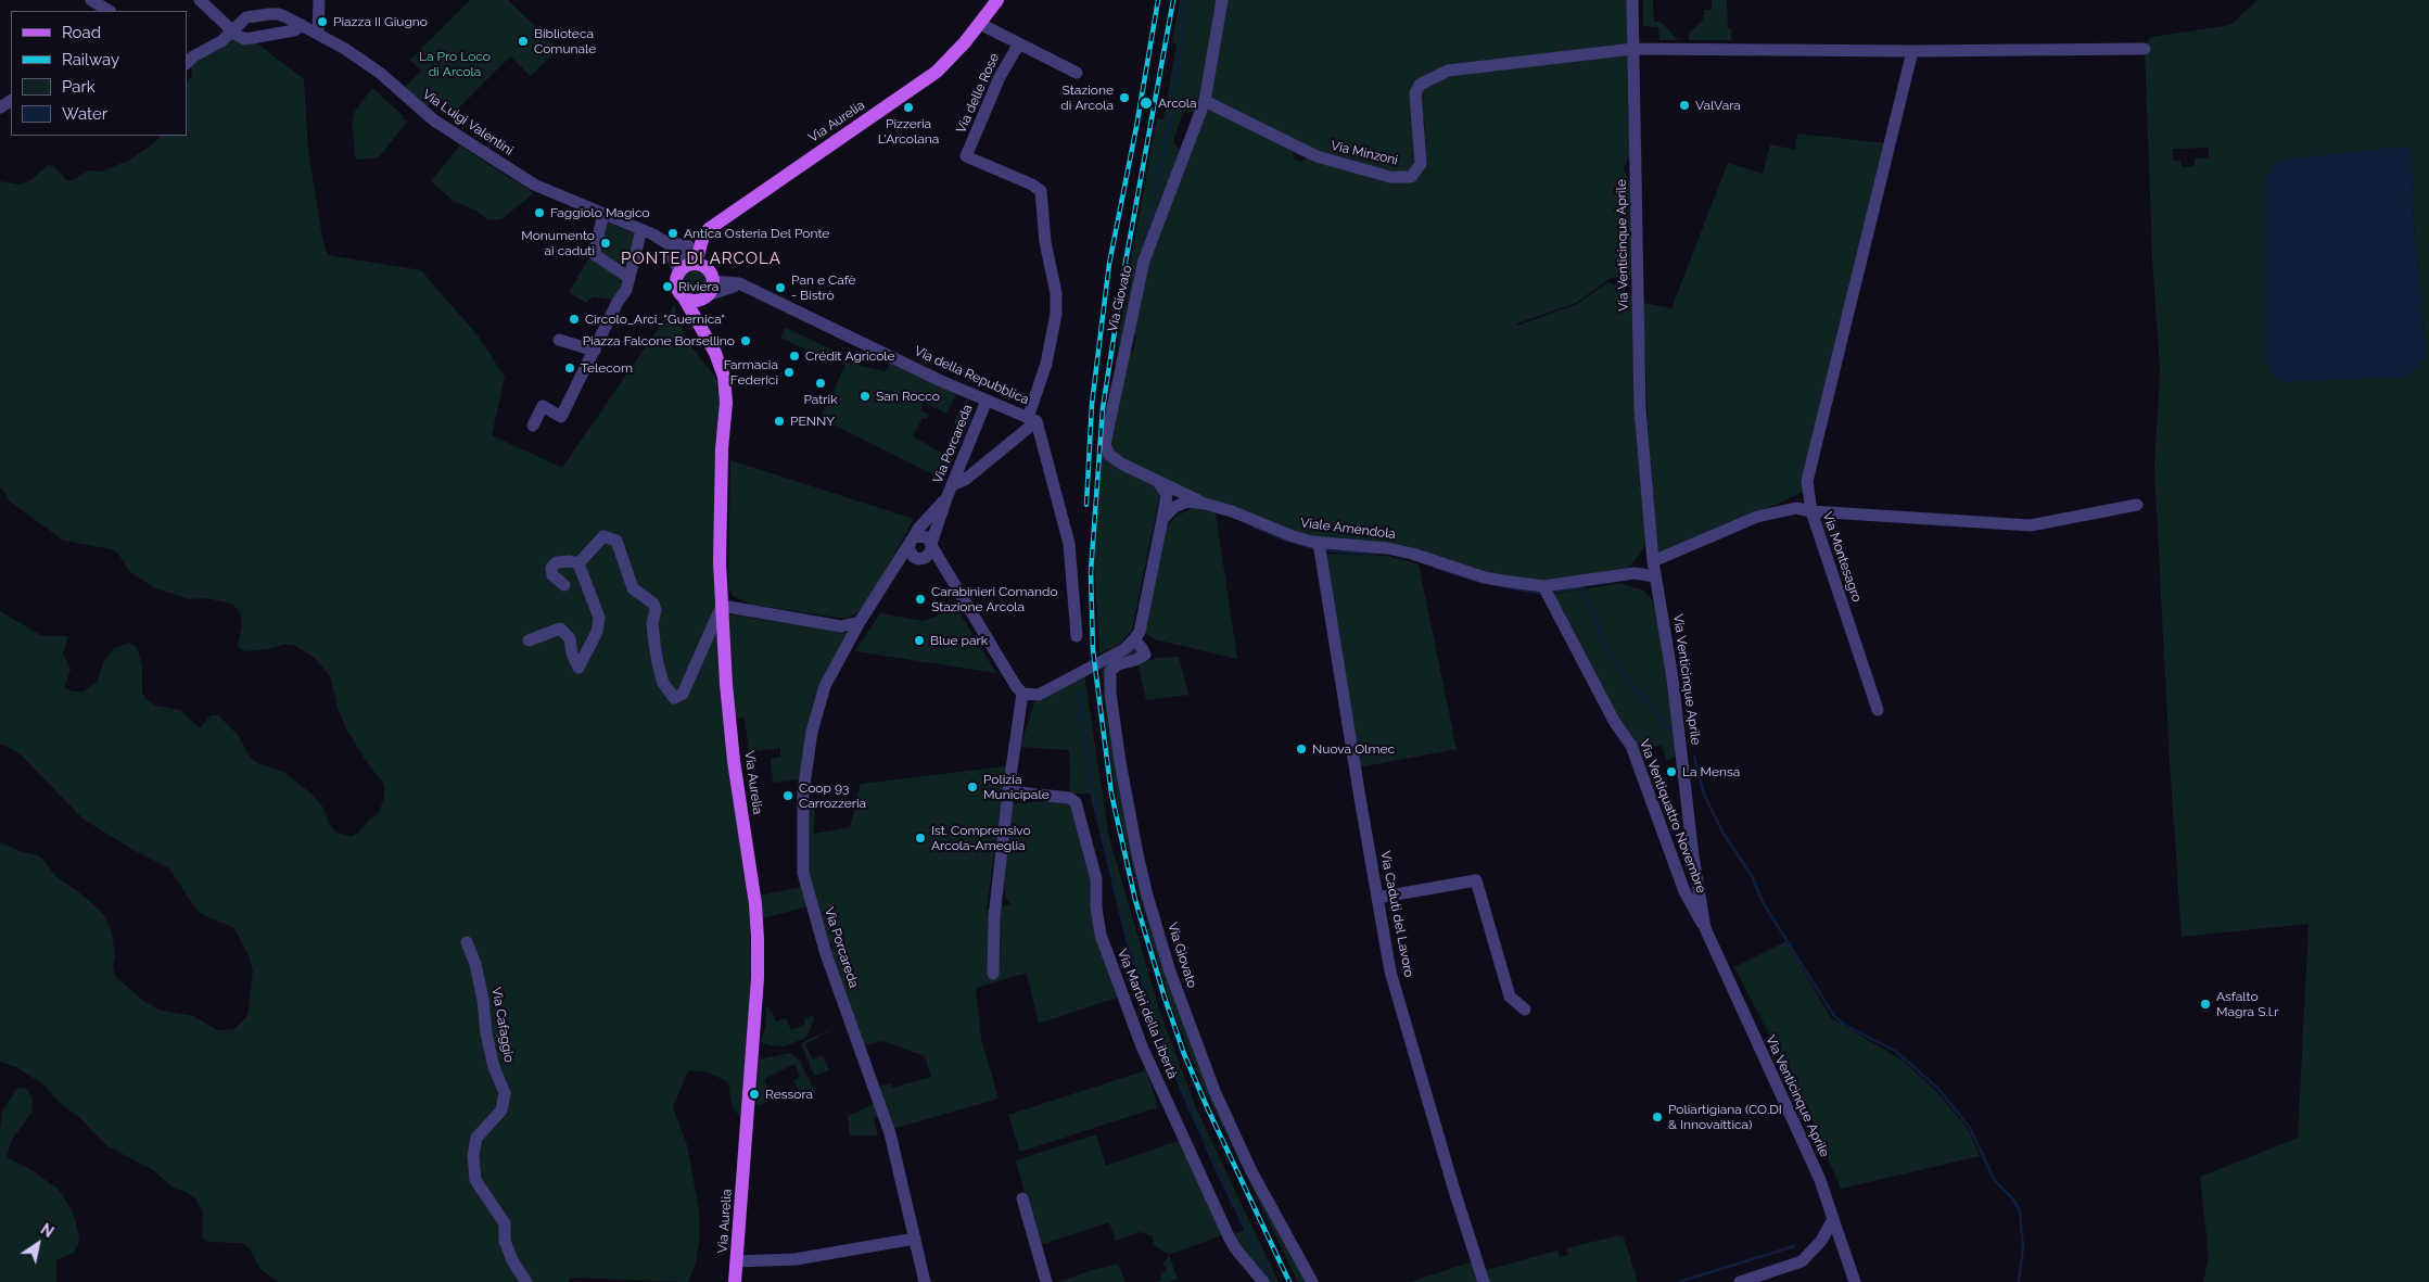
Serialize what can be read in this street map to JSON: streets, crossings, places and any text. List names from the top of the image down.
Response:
{
  "streets": {
    "main road": ["Via Aurelia"],
    "street": [
      "Via delle Rose",
      "Via Luigi Valentini",
      "Via Minzoni",
      "Via Venticinque Aprile",
      "Via Giovato",
      "Via della Repubblica",
      "Via Porcareda",
      "Viale Amendola",
      "Via Montesagro",
      "Via Ventiquattro Novembre",
      "Via Caduti del Lavoro",
      "Via Martiri della Libertà",
      "Via Cafaggio"
    ]
  },
  "crossings": [
    ["Via delle Rose", "Via della Repubblica"],
    ["Via Aurelia", "Via Luigi Valentini"],
    ["Via Aurelia", "Via della Repubblica"],
    ["Via Luigi Valentini", "Via della Repubblica"],
    ["Via Minzoni", "Via Venticinque Aprile"],
    ["Via Minzoni", "Via Giovato"],
    ["Via Venticinque Aprile", "Viale Amendola"],
    ["Via Venticinque Aprile", "Via Montesagro"],
    ["Via Venticinque Aprile", "Via Ventiquattro Novembre"],
    ["Via Giovato", "Viale Amendola"],
    ["Via della Repubblica", "Via Porcareda"],
    ["Viale Amendola", "Via Ventiquattro Novembre"],
    ["Viale Amendola", "Via Caduti del Lavoro"]
  ],
  "districts": ["PONTE DI ARCOLA"],
  "parks": ["La Pro Loco di Arcola"],
  "places": [
    "Piazza II Giugno",
    "Biblioteca Comunale",
    "Stazione di Arcola",
    "Arcola",
    "ValVara",
    "Pizzeria L'Arcolana",
    "Faggiolo Magico",
    "Antica Osteria Del Ponte",
    "Monumento ai caduti",
    "Riviera",
    "Pan e Cafè - Bistrò",
    "Circolo_Arci_\"Guernica\"",
    "Piazza Falcone Borsellino",
    "Crédit Agricole",
    "Telecom",
    "Farmacia Federici",
    "Patrik",
    "San Rocco",
    "PENNY",
    "Carabinieri Comando Stazione Arcola",
    "Blue park",
    "Nuova Olmec",
    "La Mensa",
    "Polizia Municipale",
    "Coop 93 Carrozzeria",
    "Ist. Comprensivo Arcola-Ameglia",
    "Asfalto Magra S.l.r",
    "Ressora",
    "Poliartigiana (CO.DI & Innovaittica)"
  ],
  "legend": [
    "Road",
    "Railway",
    "Park",
    "Water"
  ],
  "north": "top right"
}
